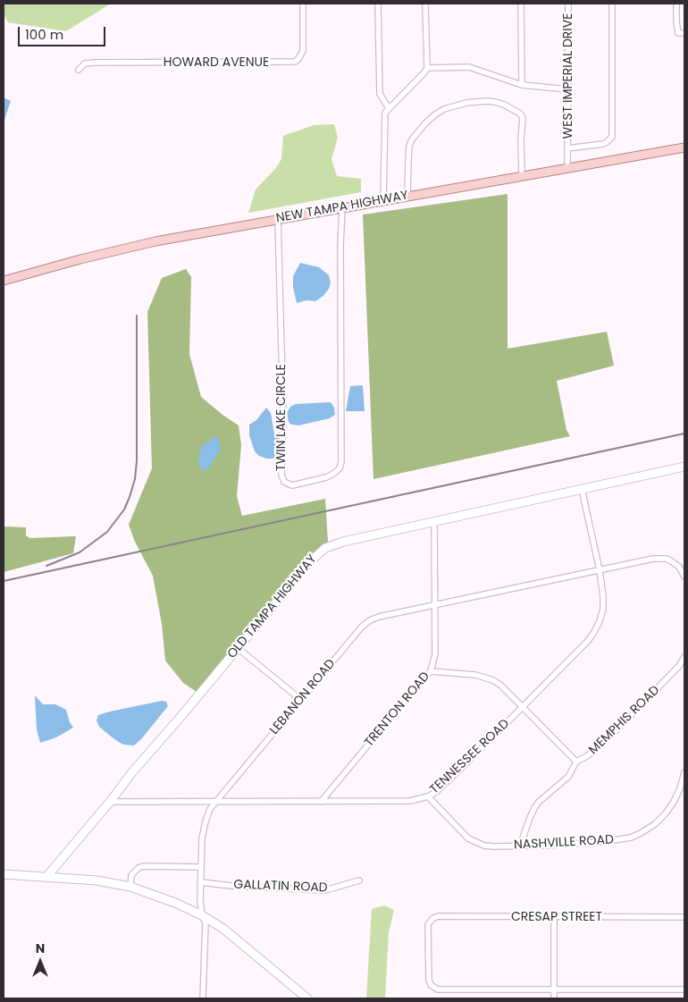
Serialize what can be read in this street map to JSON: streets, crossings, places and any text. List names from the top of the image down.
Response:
{
  "streets": {
    "main road": ["NEW TAMPA HIGHWAY", "OLD TAMPA HIGHWAY"],
    "street": [
      "HOWARD AVENUE",
      "WEST IMPERIAL DRIVE",
      "TWIN LAKE CIRCLE",
      "LEBANON ROAD",
      "TRENTON ROAD",
      "MEMPHIS ROAD",
      "TENNESSEE ROAD",
      "NASHVILLE ROAD",
      "GALLATIN ROAD",
      "CRESAP STREET"
    ]
  },
  "crossings": [
    ["WEST IMPERIAL DRIVE", "NEW TAMPA HIGHWAY"],
    ["NEW TAMPA HIGHWAY", "TWIN LAKE CIRCLE"],
    ["OLD TAMPA HIGHWAY", "TRENTON ROAD"],
    ["OLD TAMPA HIGHWAY", "TENNESSEE ROAD"],
    ["LEBANON ROAD", "TRENTON ROAD"],
    ["LEBANON ROAD", "TENNESSEE ROAD"],
    ["LEBANON ROAD", "GALLATIN ROAD"],
    ["TRENTON ROAD", "TENNESSEE ROAD"],
    ["MEMPHIS ROAD", "NASHVILLE ROAD"],
    ["TENNESSEE ROAD", "NASHVILLE ROAD"]
  ],
  "scale_bar": "100 m",
  "north": "top"
}
